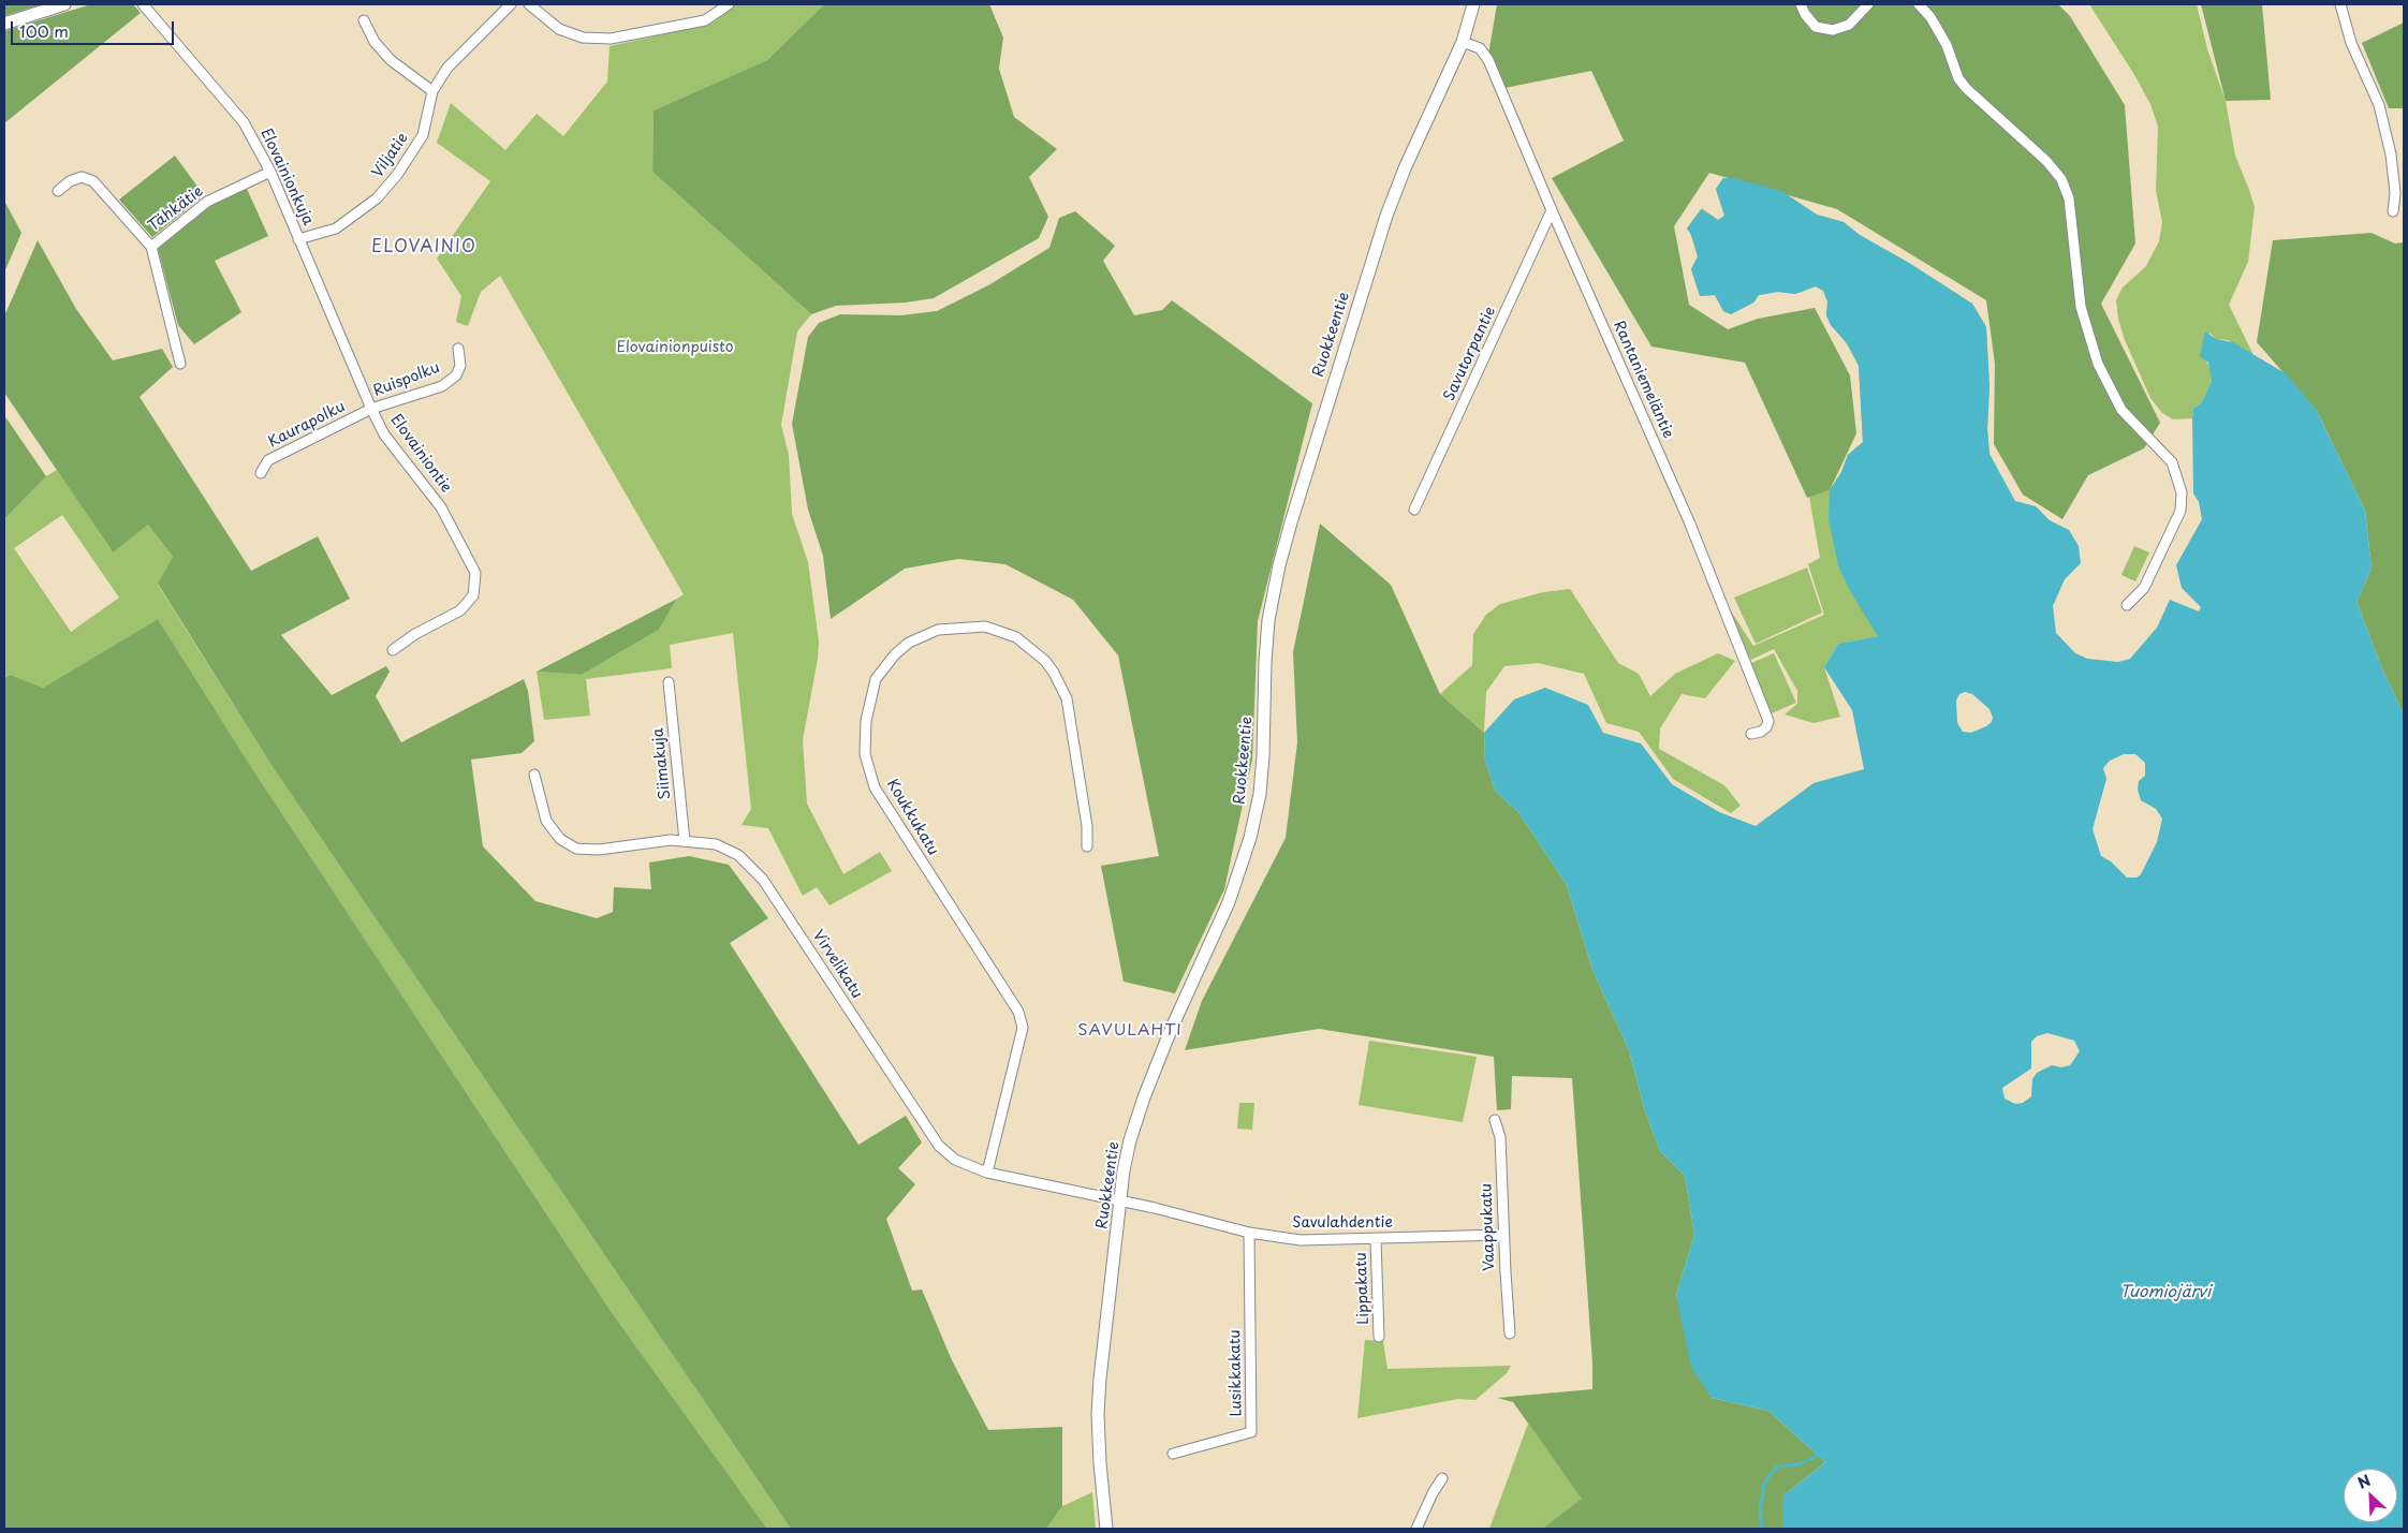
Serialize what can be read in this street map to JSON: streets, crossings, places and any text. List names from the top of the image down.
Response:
{
  "streets": {
    "street": [
      "Viljatie",
      "Elovainionkuja",
      "Tähkätie",
      "Ruokkeentie",
      "Savutorpantie",
      "Ruispolku",
      "Rantaniemeläntie",
      "Kaurapolku",
      "Elovainiontie",
      "Siimakuja",
      "Koukkukatu",
      "Virvelikatu",
      "Savulahdentie",
      "Vaappukatu",
      "Lippakatu",
      "Lusikkakatu"
    ]
  },
  "crossings": [
    ["Viljatie", "Elovainionkuja"],
    ["Viljatie", "Elovainiontie"],
    ["Elovainionkuja", "Tähkätie"],
    ["Elovainionkuja", "Elovainiontie"],
    ["Ruokkeentie", "Rantaniemeläntie"],
    ["Ruokkeentie", "Virvelikatu"],
    ["Ruokkeentie", "Savulahdentie"],
    ["Savutorpantie", "Rantaniemeläntie"],
    ["Ruispolku", "Kaurapolku"],
    ["Ruispolku", "Elovainiontie"],
    ["Kaurapolku", "Elovainiontie"],
    ["Siimakuja", "Virvelikatu"],
    ["Koukkukatu", "Virvelikatu"],
    ["Virvelikatu", "Savulahdentie"],
    ["Savulahdentie", "Vaappukatu"],
    ["Savulahdentie", "Lippakatu"],
    ["Savulahdentie", "Lusikkakatu"]
  ],
  "districts": ["ELOVAINIO", "SAVULAHTI"],
  "water": ["Tuomiojärvi"],
  "parks": ["Elovainionpuisto"],
  "scale_bar": "100 m",
  "north": "top left"
}
